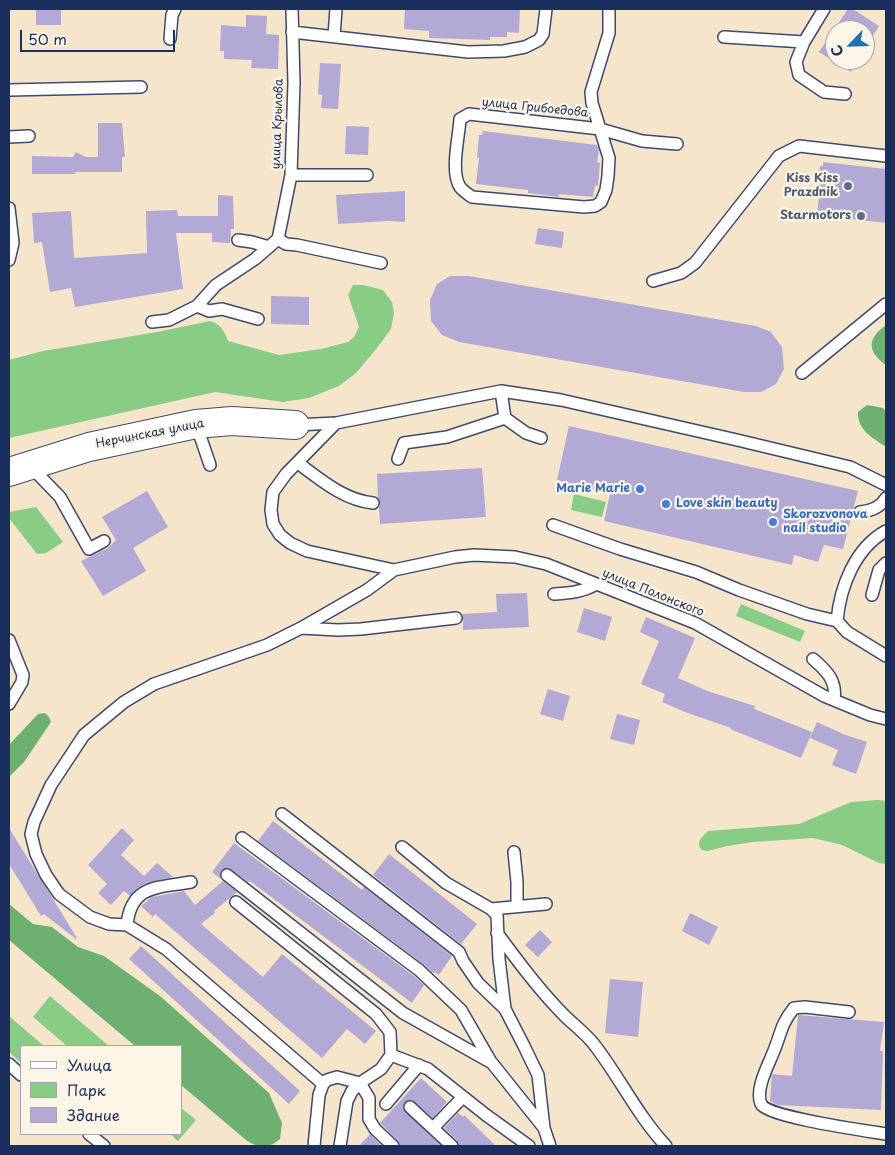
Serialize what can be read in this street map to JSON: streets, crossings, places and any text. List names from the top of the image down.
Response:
{
  "streets": {
    "street": ["Нерчинская улица"],
    "lane": ["улица Грибоедова", "улица Крылова", "улица Полонского"]
  },
  "places": [
    "Kiss Kiss Prazdnik",
    "Starmotors",
    "Marie Marie",
    "Love skin beauty",
    "Skorozvonova nail studio"
  ],
  "legend": ["Улица", "Парк", "Здание"],
  "scale_bar": "50 m",
  "north": "bottom left"
}
